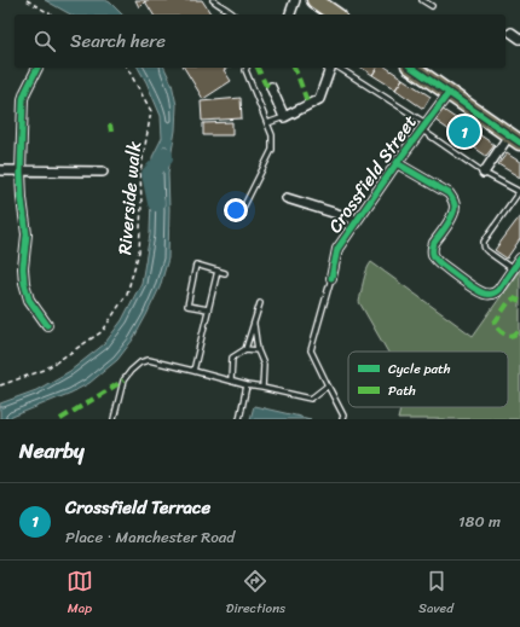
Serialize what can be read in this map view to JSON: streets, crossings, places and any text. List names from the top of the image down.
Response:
{
  "streets": {
    "street": ["Crossfield Street"],
    "path": ["Riverside walk"]
  },
  "legend": ["Cycle path", "Path"],
  "page": {
    "search": "Search here",
    "pins": "1",
    "heading": "Nearby",
    "list": [
      {
        "mark": "1",
        "name": "Crossfield Terrace",
        "note": "Place · Manchester Road",
        "value": "180 m"
      }
    ],
    "nav": ["Map", "Directions", "Saved"]
  }
}
